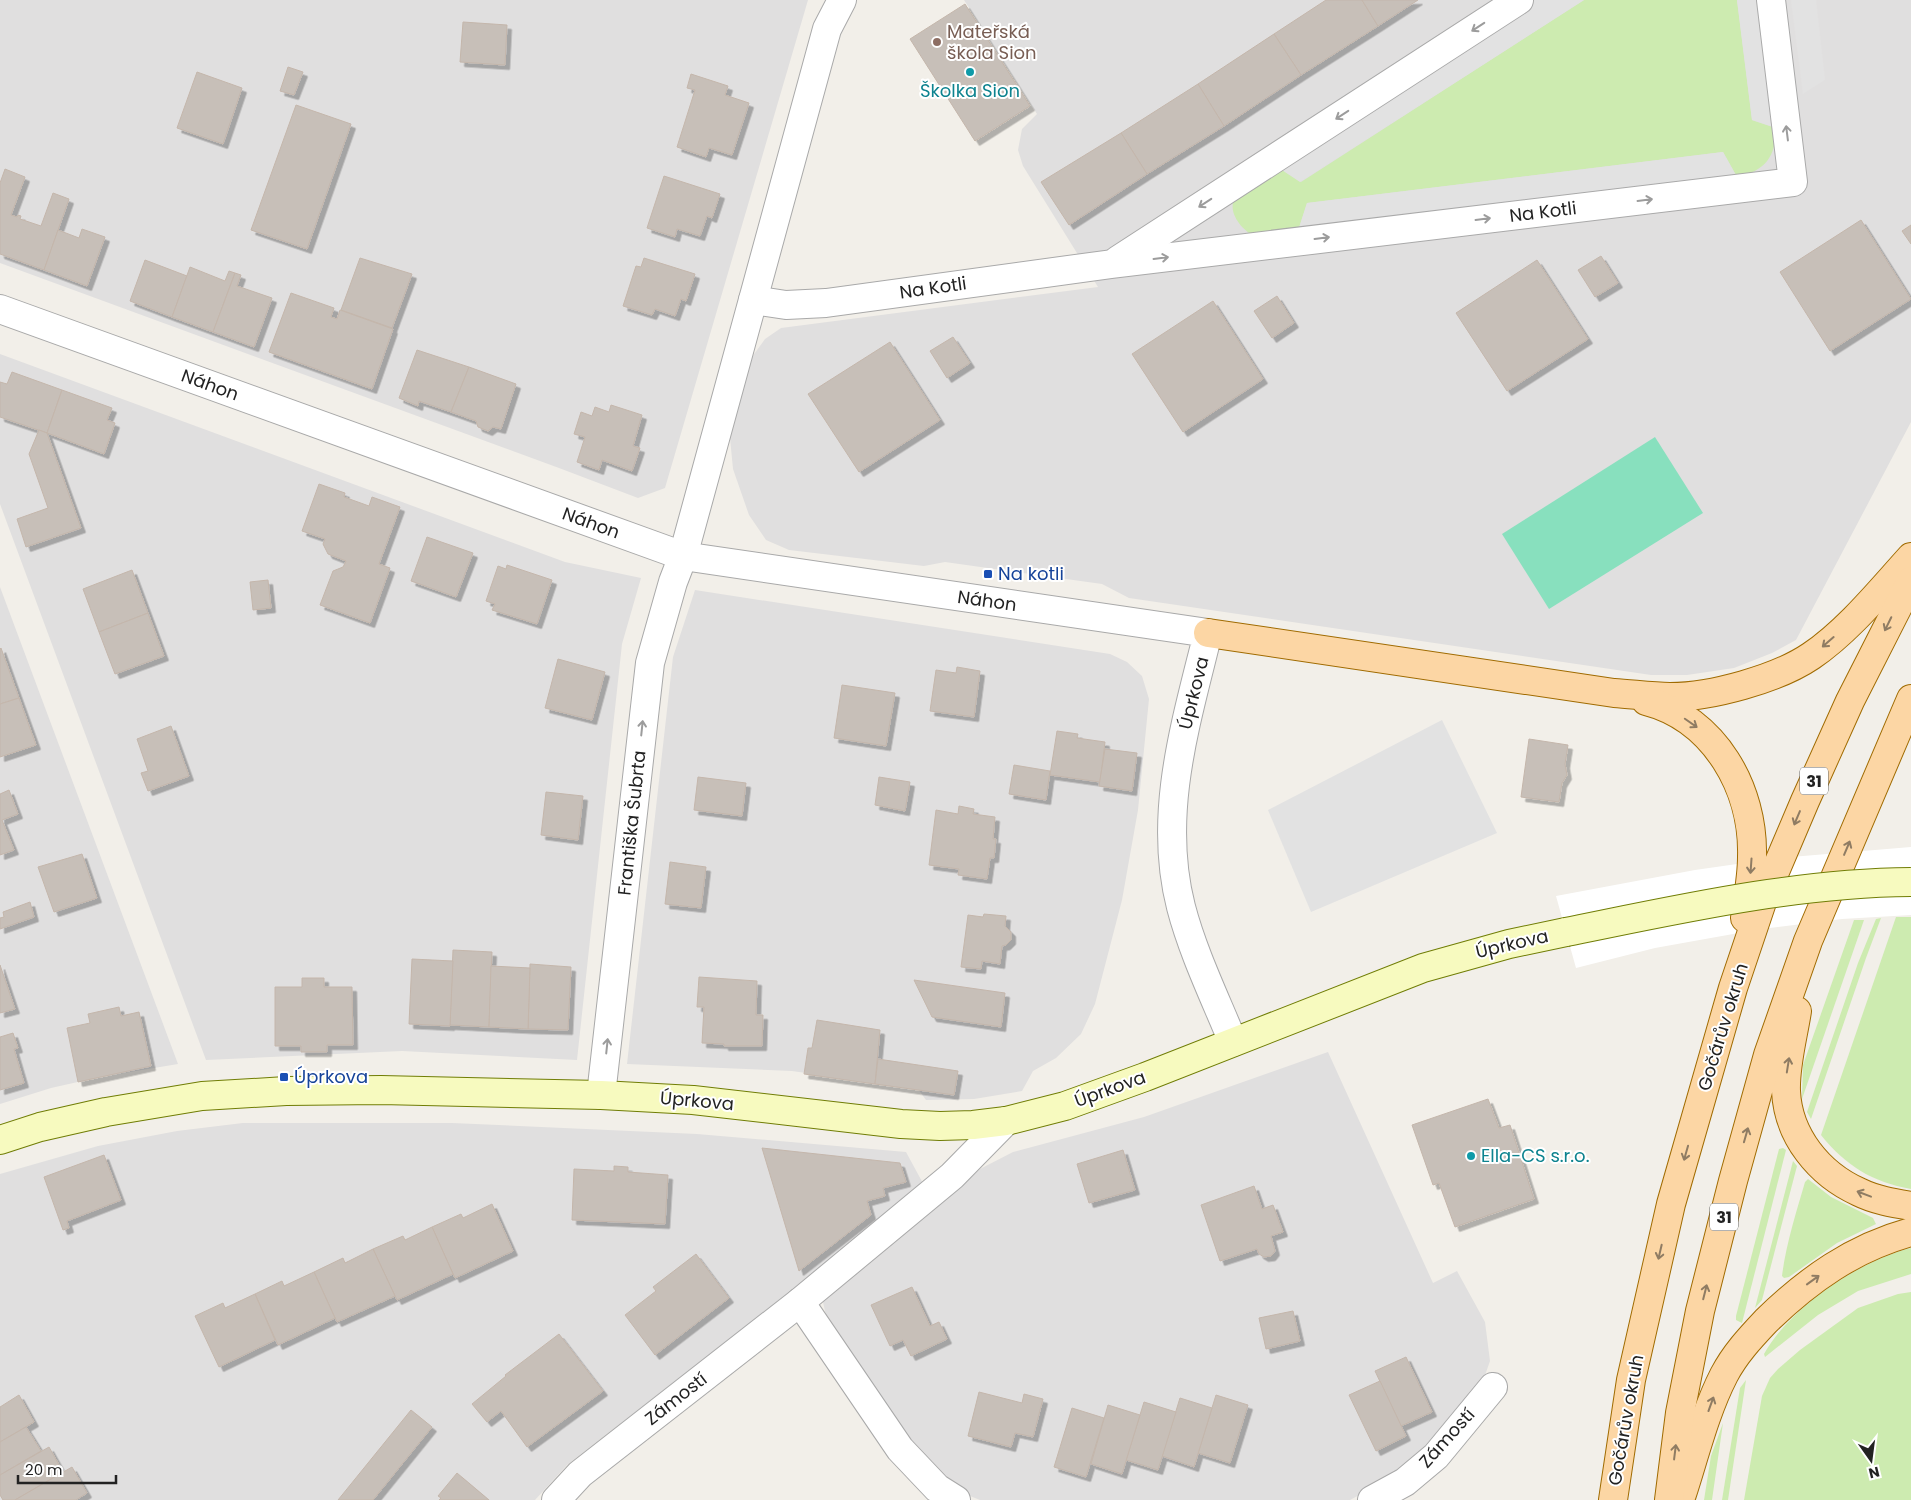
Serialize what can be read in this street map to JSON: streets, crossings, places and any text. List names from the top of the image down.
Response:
{
  "streets": {
    "main road": ["31", "Gočárův okruh"],
    "street": [
      "Na Kotli",
      "Náhon",
      "Úprkova",
      "Františka Šubrta",
      "Zámostí"
    ]
  },
  "crossings": [
    ["Náhon", "Úprkova"],
    ["Náhon", "Františka Šubrta"],
    ["Úprkova", "Františka Šubrta"],
    ["Úprkova", "Zámostí"]
  ],
  "one_way": ["Františka Šubrta"],
  "places": {
    "other": ["Mateřská škola Sion", "Školka Sion", "Ella-CS s.r.o."],
    "transit": ["Na kotli", "Úprkova"]
  },
  "scale_bar": "20 m",
  "north": "bottom"
}
